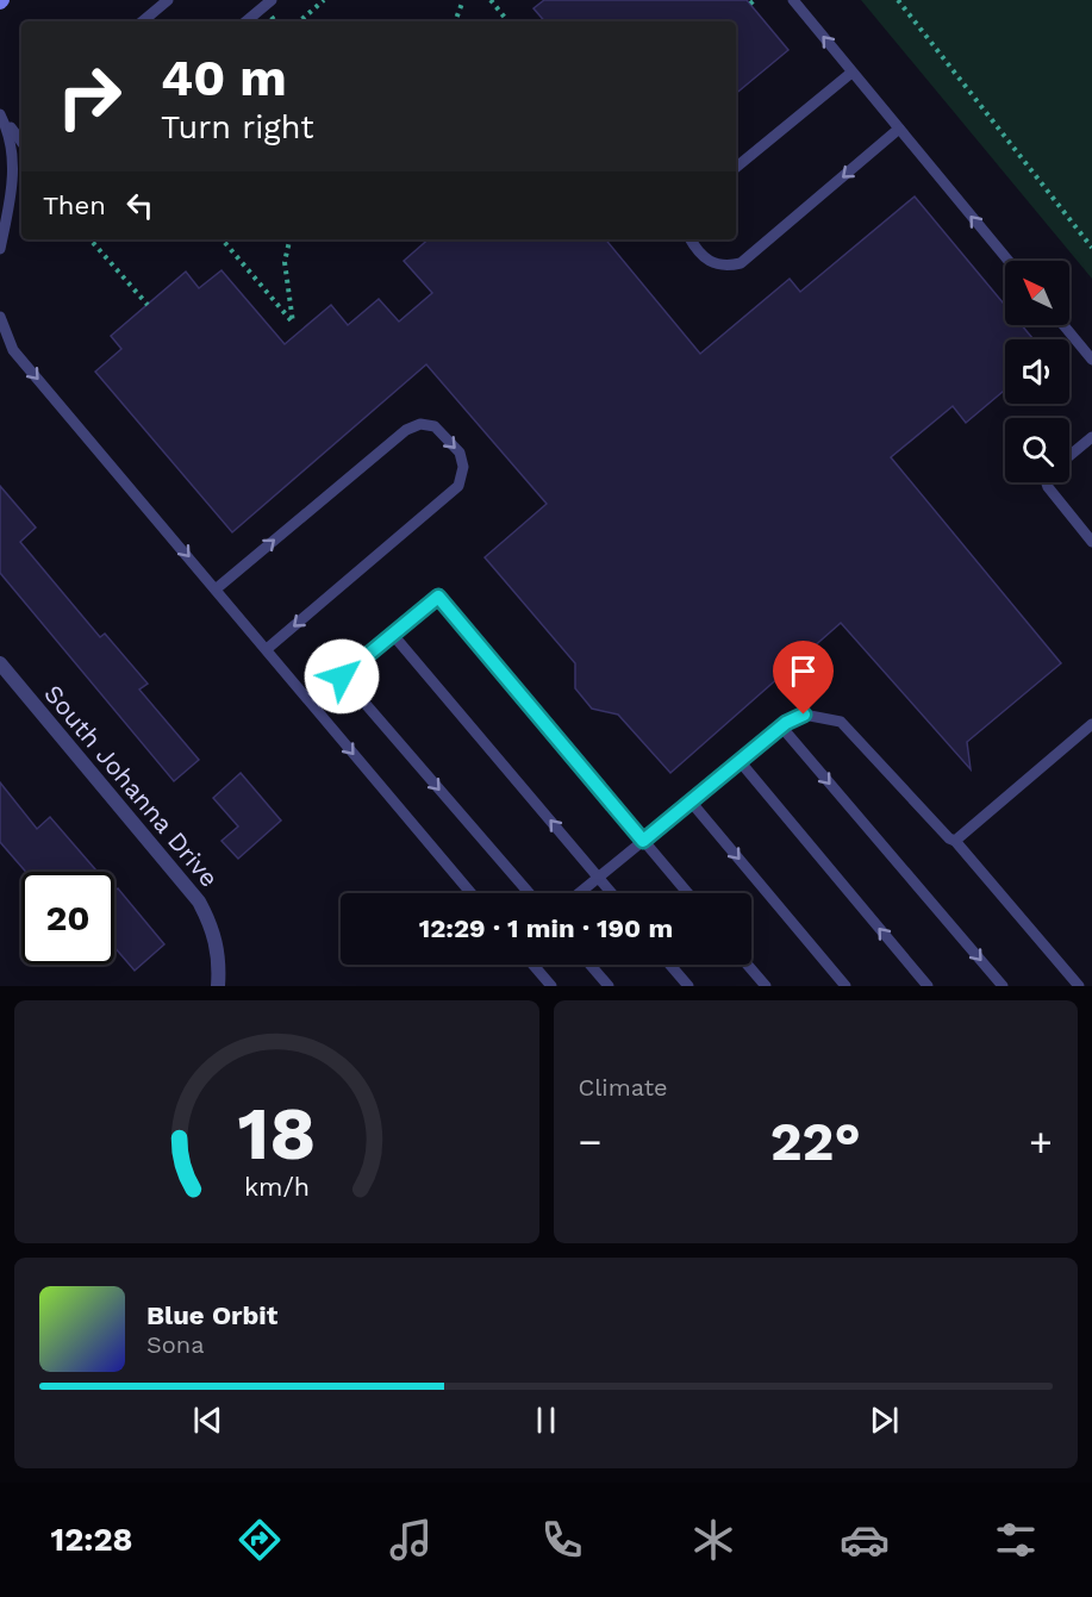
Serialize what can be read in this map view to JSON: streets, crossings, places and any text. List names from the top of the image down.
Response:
{
  "streets": {
    "street": ["South Johanna Drive"]
  },
  "north": "top left",
  "page": {
    "turn": ["40 m", "Turn right"],
    "then": "Then",
    "limit": "20",
    "trip": "12:29 · 1 min · 190 m",
    "tile": "Climate",
    "heat": ["−", "22°", "+"],
    "song": ["Blue Orbit", "Sona"],
    "tabs": "12:28",
    "gauge": ["18", "km/h"]
  }
}
